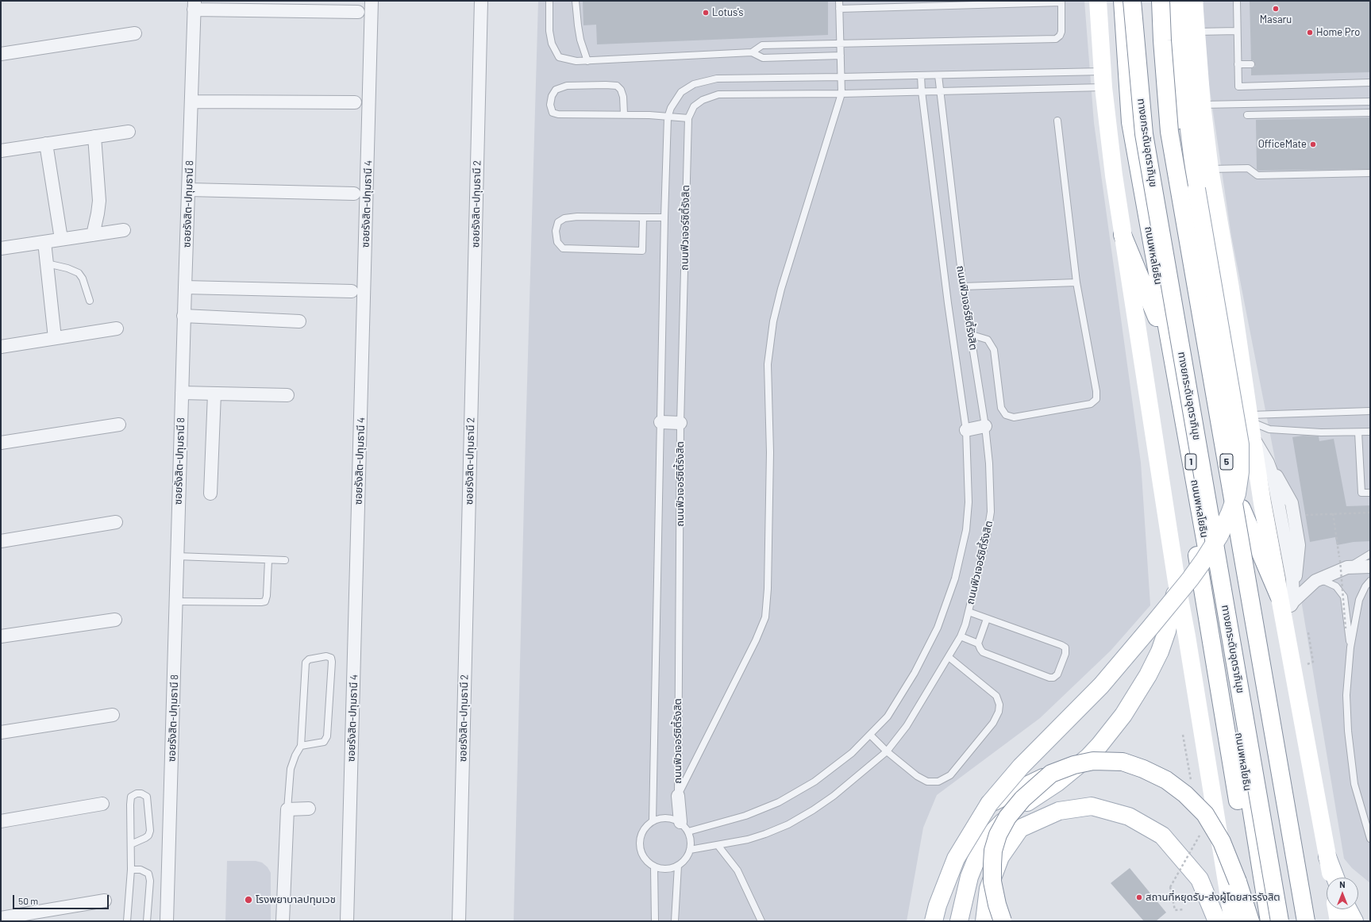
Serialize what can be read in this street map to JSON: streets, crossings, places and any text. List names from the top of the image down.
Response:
{
  "streets": {
    "main road": [
      "ทางยกระดับอุตราภิมุข",
      "ถนนพหลโยธิน",
      "1",
      "5"
    ],
    "street": ["ซอยรังสิต-ปทุมธานี 8", "ซอยรังสิต-ปทุมธานี 4", "ซอยรังสิต-ปทุมธานี 2"],
    "lane": ["ถนนฟิวเจอร์ซิตี้รังสิต"]
  },
  "places": [
    "Masaru",
    "Lotus's",
    "Home Pro",
    "OfficeMate",
    "สถานที่หยุดรับ-ส่งผู้โดยสารรังสิต",
    "โรงพยาบาลปทุมเวช"
  ],
  "scale_bar": "50 m",
  "north": "top"
}
